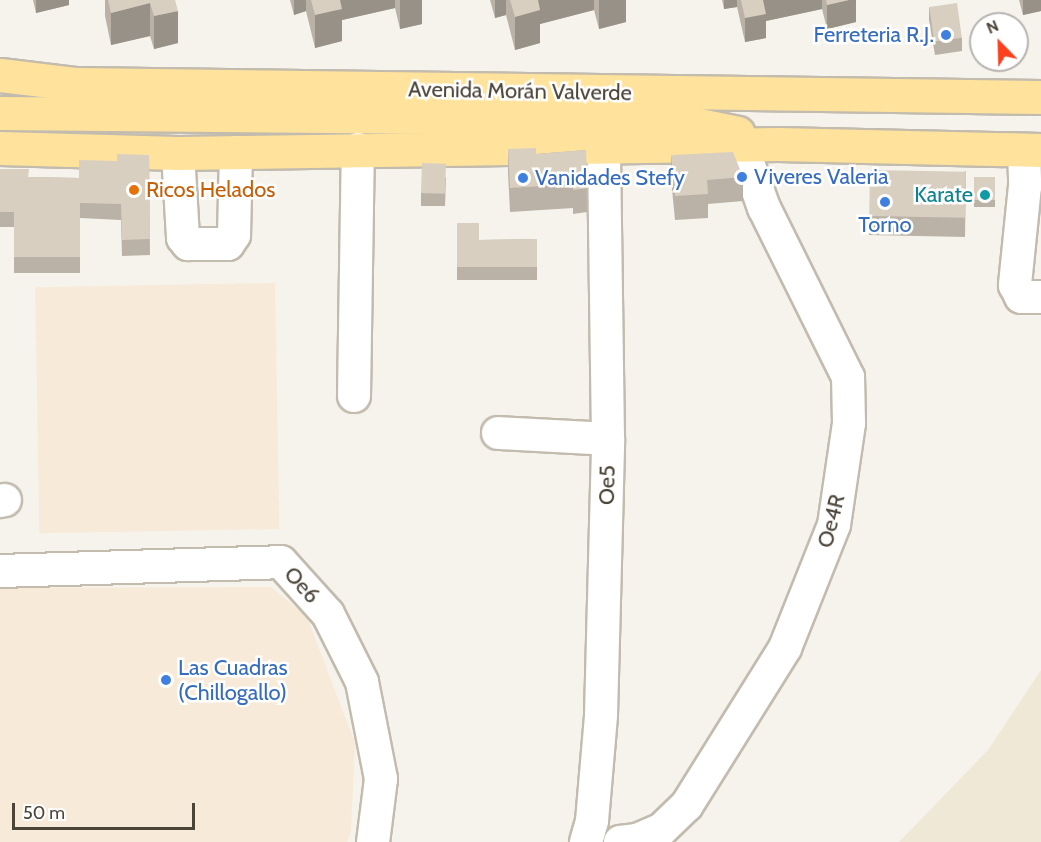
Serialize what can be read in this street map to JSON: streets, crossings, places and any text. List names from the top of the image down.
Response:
{
  "streets": {
    "main road": ["Avenida Morán Valverde"],
    "street": ["Oe5", "Oe4R", "Oe6"]
  },
  "crossings": [
    ["Oe5", "Oe4R"]
  ],
  "places": [
    "Ferreteria R.J.",
    "Viveres Valeria",
    "Vanidades Stefy",
    "Ricos Helados",
    "Karate",
    "Torno",
    "Las Cuadras (Chillogallo)"
  ],
  "scale_bar": "50 m",
  "north": "top left"
}
